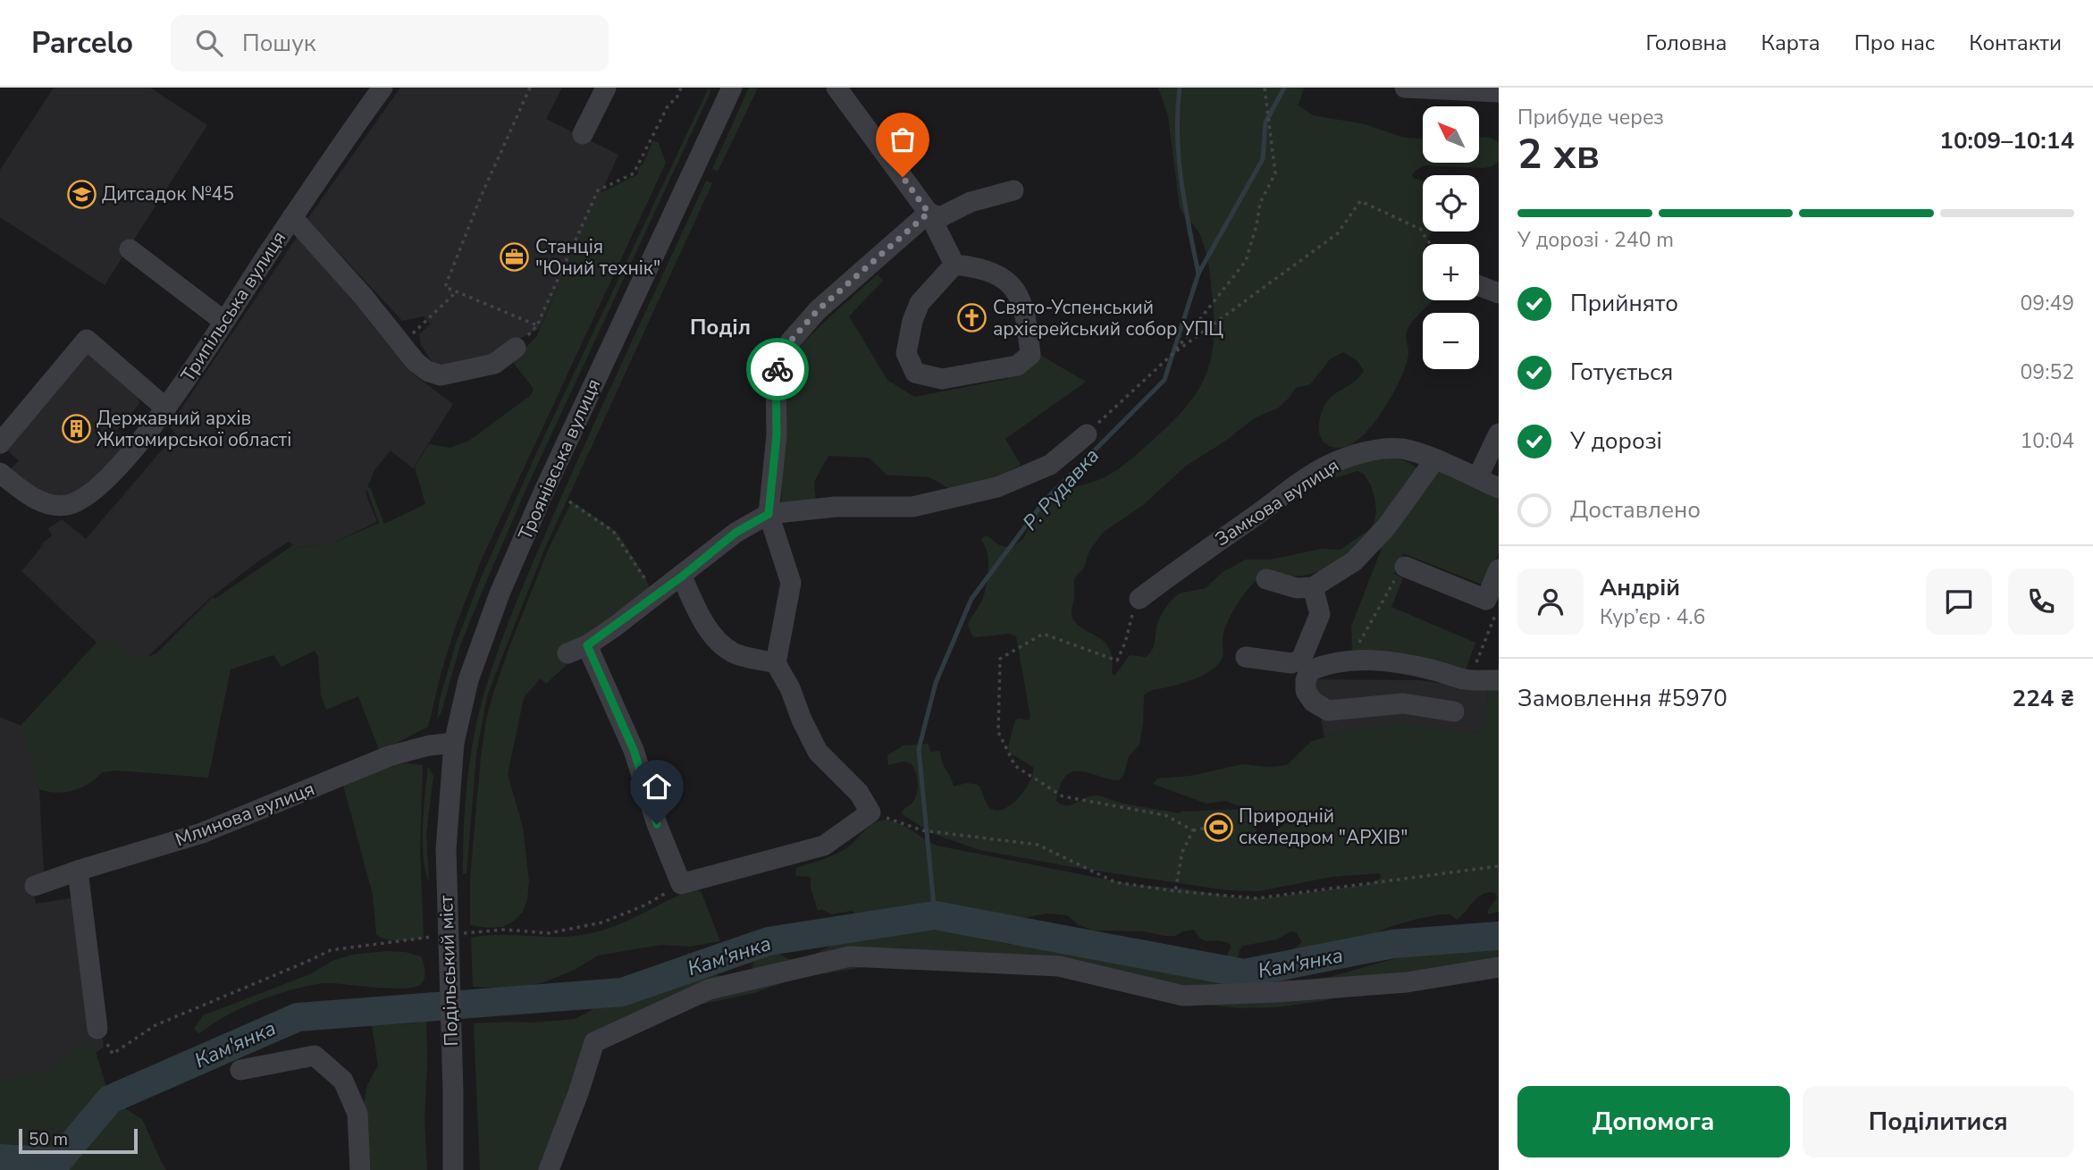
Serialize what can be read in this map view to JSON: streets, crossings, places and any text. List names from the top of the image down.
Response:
{
  "streets": {
    "street": [
      "Трипільська вулиця",
      "Троянівська вулиця",
      "Замкова вулиця",
      "Млинова вулиця",
      "Подільський міст"
    ]
  },
  "crossings": [
    ["Троянівська вулиця", "Млинова вулиця"],
    ["Троянівська вулиця", "Подільський міст"]
  ],
  "districts": ["Поділ"],
  "water": ["Р. Рудавка", "Кам'янка"],
  "places": {
    "school or university": ["Дитсадок №45"],
    "office": ["Станція \"Юний технік\""],
    "church": ["Свято-Успенський архієрейський собор УПЦ"],
    "building": ["Державний архів Житомирської області"],
    "sports": ["Природній скеледром \"АРХІВ\""]
  },
  "scale_bar": "50 m",
  "north": "top left",
  "page": {
    "header": "Parcelo",
    "search": "Пошук",
    "nav": [
      "Головна",
      "Карта",
      "Про нас",
      "Контакти"
    ],
    "heading": ["2 хв", "Прибуде через", "10:09–10:14"],
    "panel": [
      "Андрій",
      "Кур’єр · 4.6",
      "Замовлення #5970",
      "224 ₴"
    ],
    "map_buttons": ["+", "−"],
    "bar": "У дорозі · 240 m",
    "list": [
      ["Прийнято", "09:49"],
      ["Готується", "09:52"],
      ["У дорозі", "10:04"],
      "Доставлено"
    ],
    "buttons": ["Допомога", "Поділитися"],
    "scale": "50 m"
  }
}
